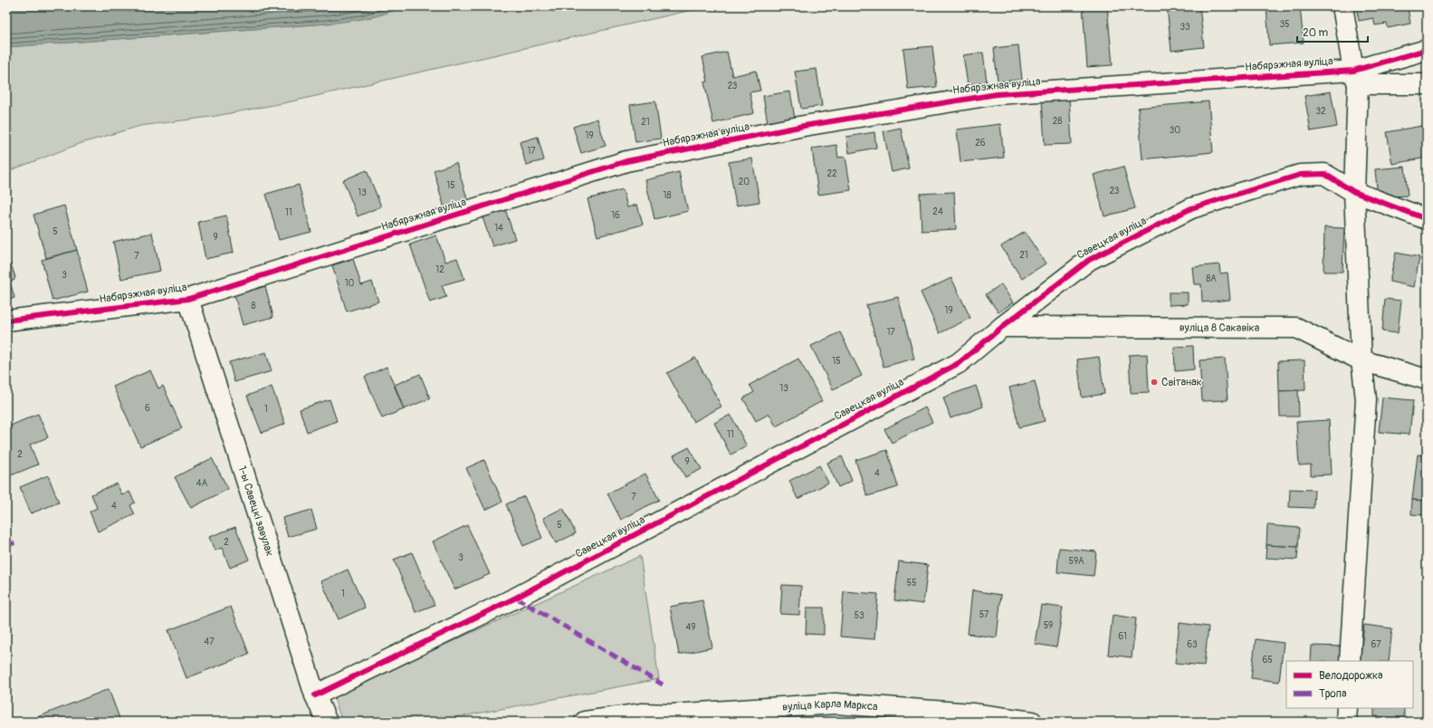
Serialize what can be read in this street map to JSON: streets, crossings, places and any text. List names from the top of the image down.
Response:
{
  "streets": {
    "street": [
      "Набярэжная вуліца",
      "Савецкая вуліца",
      "вуліца 8 Сакавіка",
      "1-ы Савецкі завулак",
      "вуліца Карла Маркса"
    ]
  },
  "crossings": [
    ["Набярэжная вуліца", "1-ы Савецкі завулак"],
    ["Савецкая вуліца", "вуліца 8 Сакавіка"],
    ["Савецкая вуліца", "1-ы Савецкі завулак"]
  ],
  "places": ["Світанак"],
  "house_numbers": [
    "35",
    "33",
    "23",
    "32",
    "28",
    "21",
    "30",
    "19",
    "26",
    "17",
    "22",
    "20",
    "15",
    "23",
    "13",
    "18",
    "24",
    "11",
    "16",
    "14",
    "5",
    "9",
    "21",
    "7",
    "12",
    "3",
    "8А",
    "10",
    "8",
    "19",
    "17",
    "15",
    "13",
    "6",
    "1",
    "11",
    "2",
    "9",
    "4",
    "4А",
    "7",
    "4",
    "5",
    "2",
    "3",
    "59А",
    "55",
    "1",
    "57",
    "53",
    "59",
    "49",
    "61",
    "47",
    "63",
    "67",
    "65"
  ],
  "legend": ["Велодорожка", "Тропа"],
  "scale_bar": "20 m"
}
